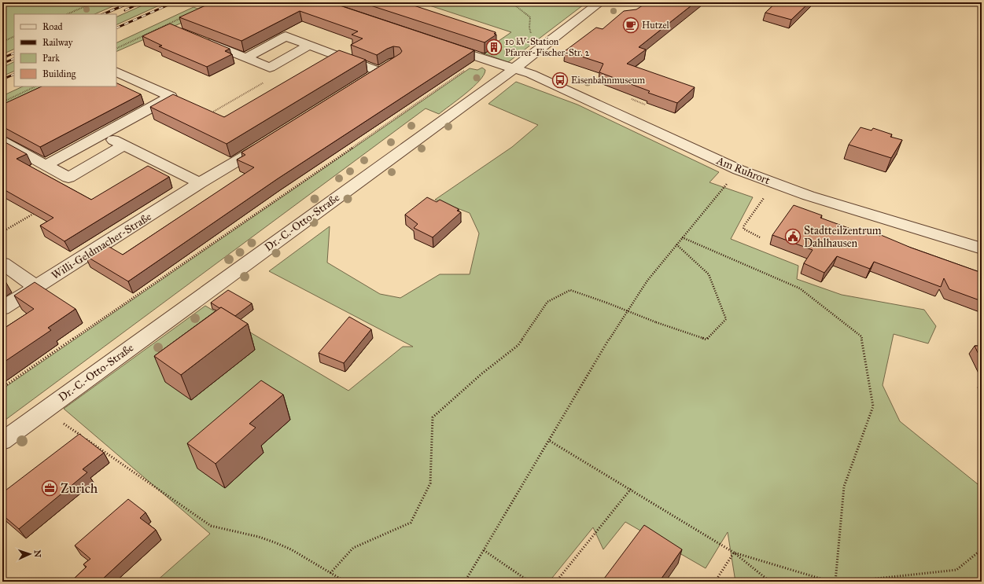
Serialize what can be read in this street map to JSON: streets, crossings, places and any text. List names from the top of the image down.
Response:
{
  "streets": {
    "street": ["Am Ruhrort", "Dr.-C.-Otto-Straße", "Willi-Geldmacher-Straße"]
  },
  "crossings": [
    ["Am Ruhrort", "Dr.-C.-Otto-Straße"]
  ],
  "places": {
    "cafe": ["Hutzel"],
    "building": ["10 kV-Station Pfarrer-Fischer-Str. 2"],
    "bus stop": ["Eisenbahnmuseum"],
    "public building": ["Stadtteilzentrum Dahlhausen"],
    "office": ["Zurich"]
  },
  "legend": [
    "Road",
    "Railway",
    "Park",
    "Building"
  ],
  "north": "right"
}
